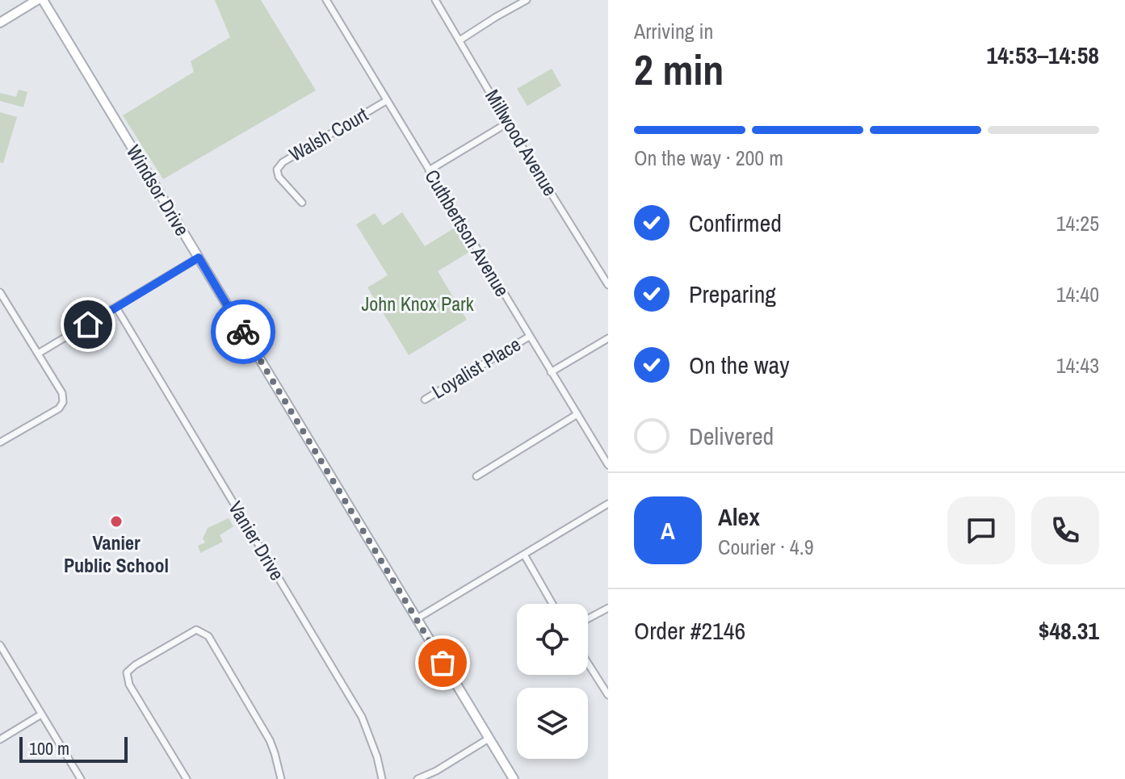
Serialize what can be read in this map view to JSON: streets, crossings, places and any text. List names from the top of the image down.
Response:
{
  "streets": {
    "street": [
      "Walsh Court",
      "Millwood Avenue",
      "Windsor Drive",
      "Cuthbertson Avenue",
      "Loyalist Place",
      "Vanier Drive"
    ]
  },
  "crossings": [
    ["Walsh Court", "Cuthbertson Avenue"],
    ["Cuthbertson Avenue", "Loyalist Place"]
  ],
  "parks": ["John Knox Park"],
  "places": ["Vanier Public School"],
  "scale_bar": "100 m",
  "page": {
    "heading": ["2 min", "Arriving in", "14:53–14:58"],
    "panel": [
      "Alex",
      "Courier · 4.9",
      "Order #2146",
      "$48.31"
    ],
    "bar": "On the way · 200 m",
    "list": [
      ["Confirmed", "14:25"],
      ["Preparing", "14:40"],
      ["On the way", "14:43"],
      "Delivered"
    ],
    "round": "A",
    "scale": "100 m"
  }
}
